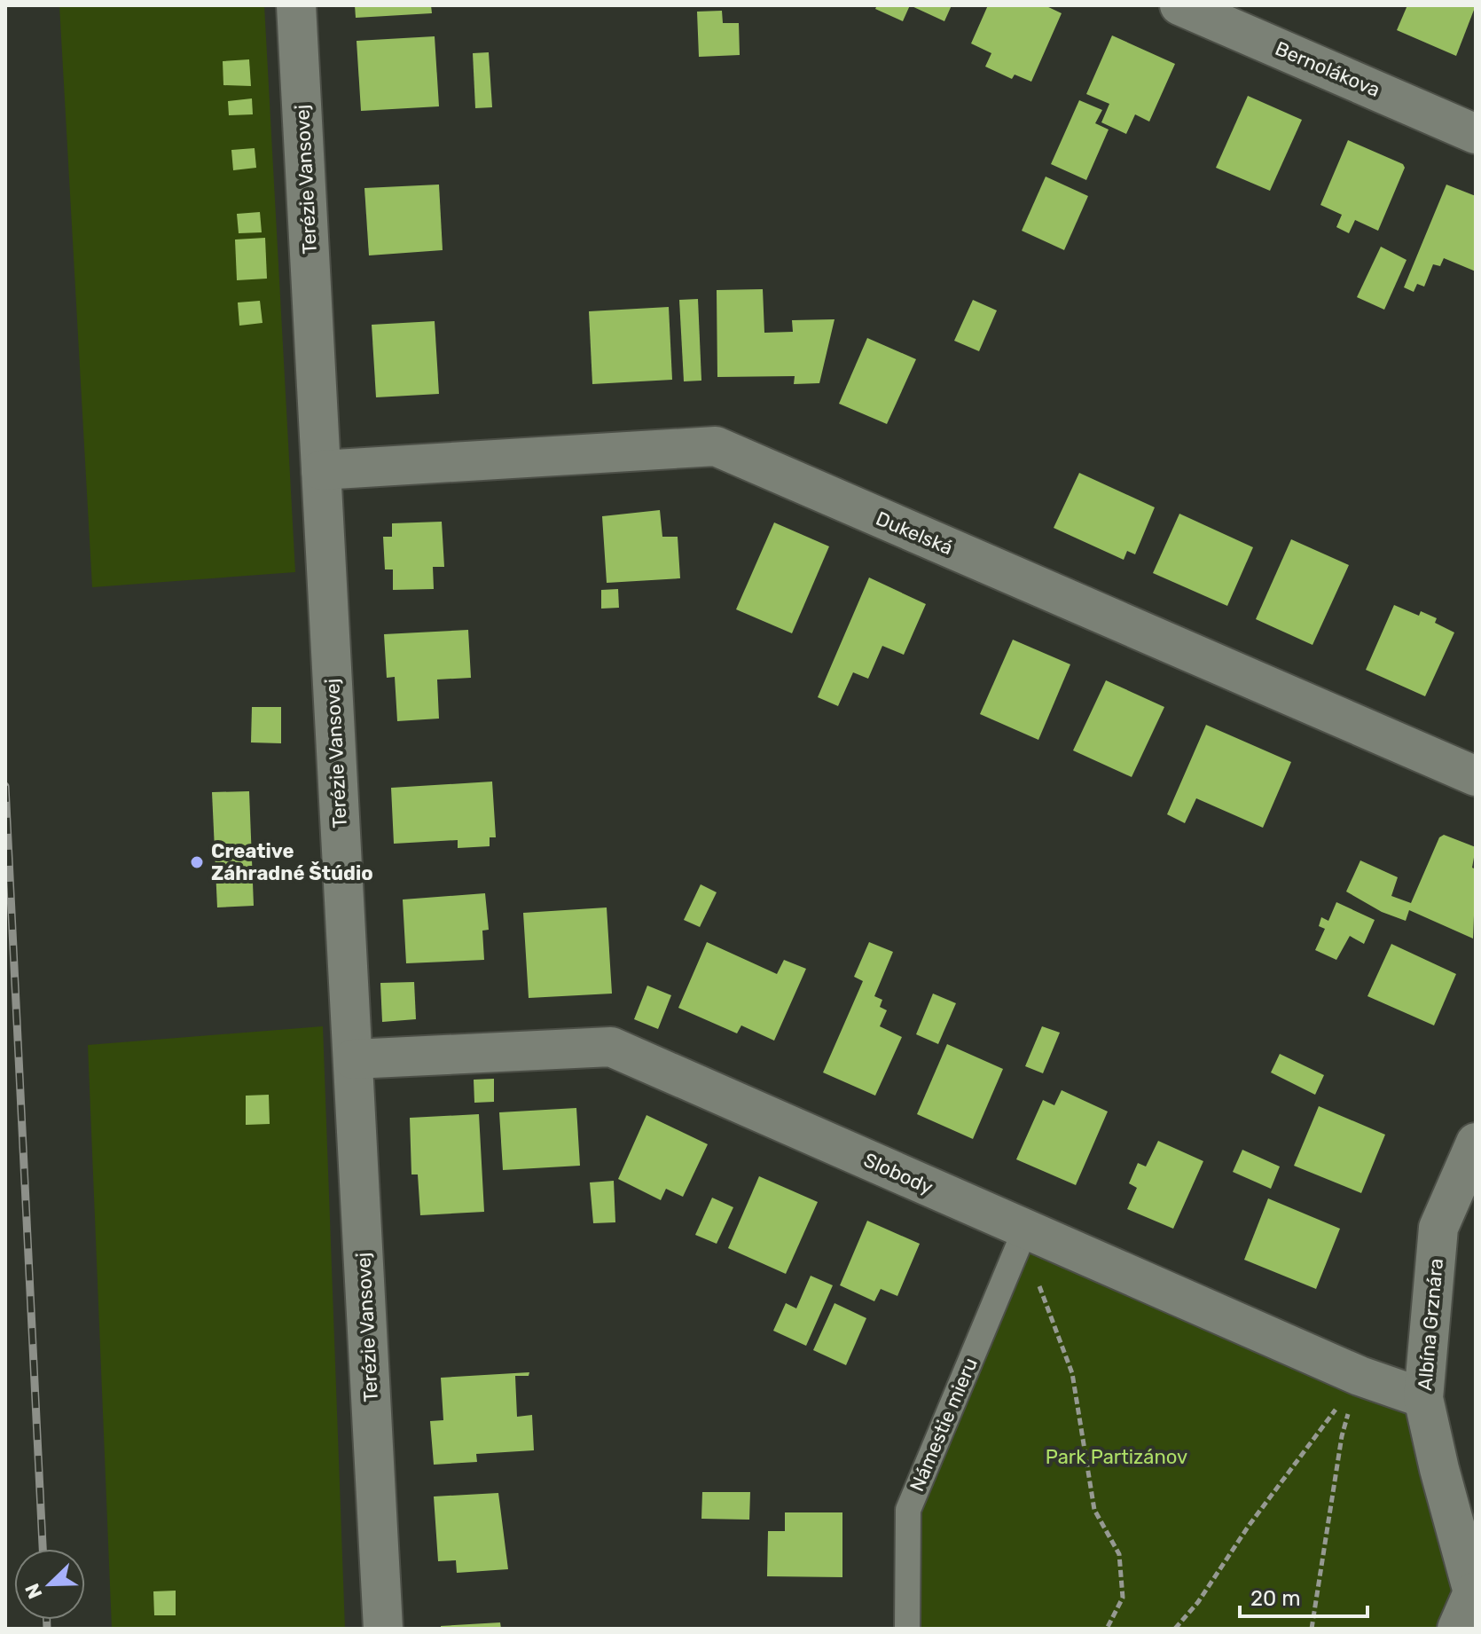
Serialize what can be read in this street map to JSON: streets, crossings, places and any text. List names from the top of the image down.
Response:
{
  "streets": {
    "street": [
      "Bernolákova",
      "Terézie Vansovej",
      "Dukelská",
      "Slobody",
      "Albína Grznára"
    ],
    "lane": ["Námestie mieru"]
  },
  "crossings": [
    ["Terézie Vansovej", "Dukelská"],
    ["Terézie Vansovej", "Slobody"],
    ["Slobody", "Albína Grznára"],
    ["Slobody", "Námestie mieru"]
  ],
  "parks": ["Park Partizánov"],
  "places": ["Creative Záhradné Štúdio"],
  "scale_bar": "20 m",
  "north": "bottom left"
}
